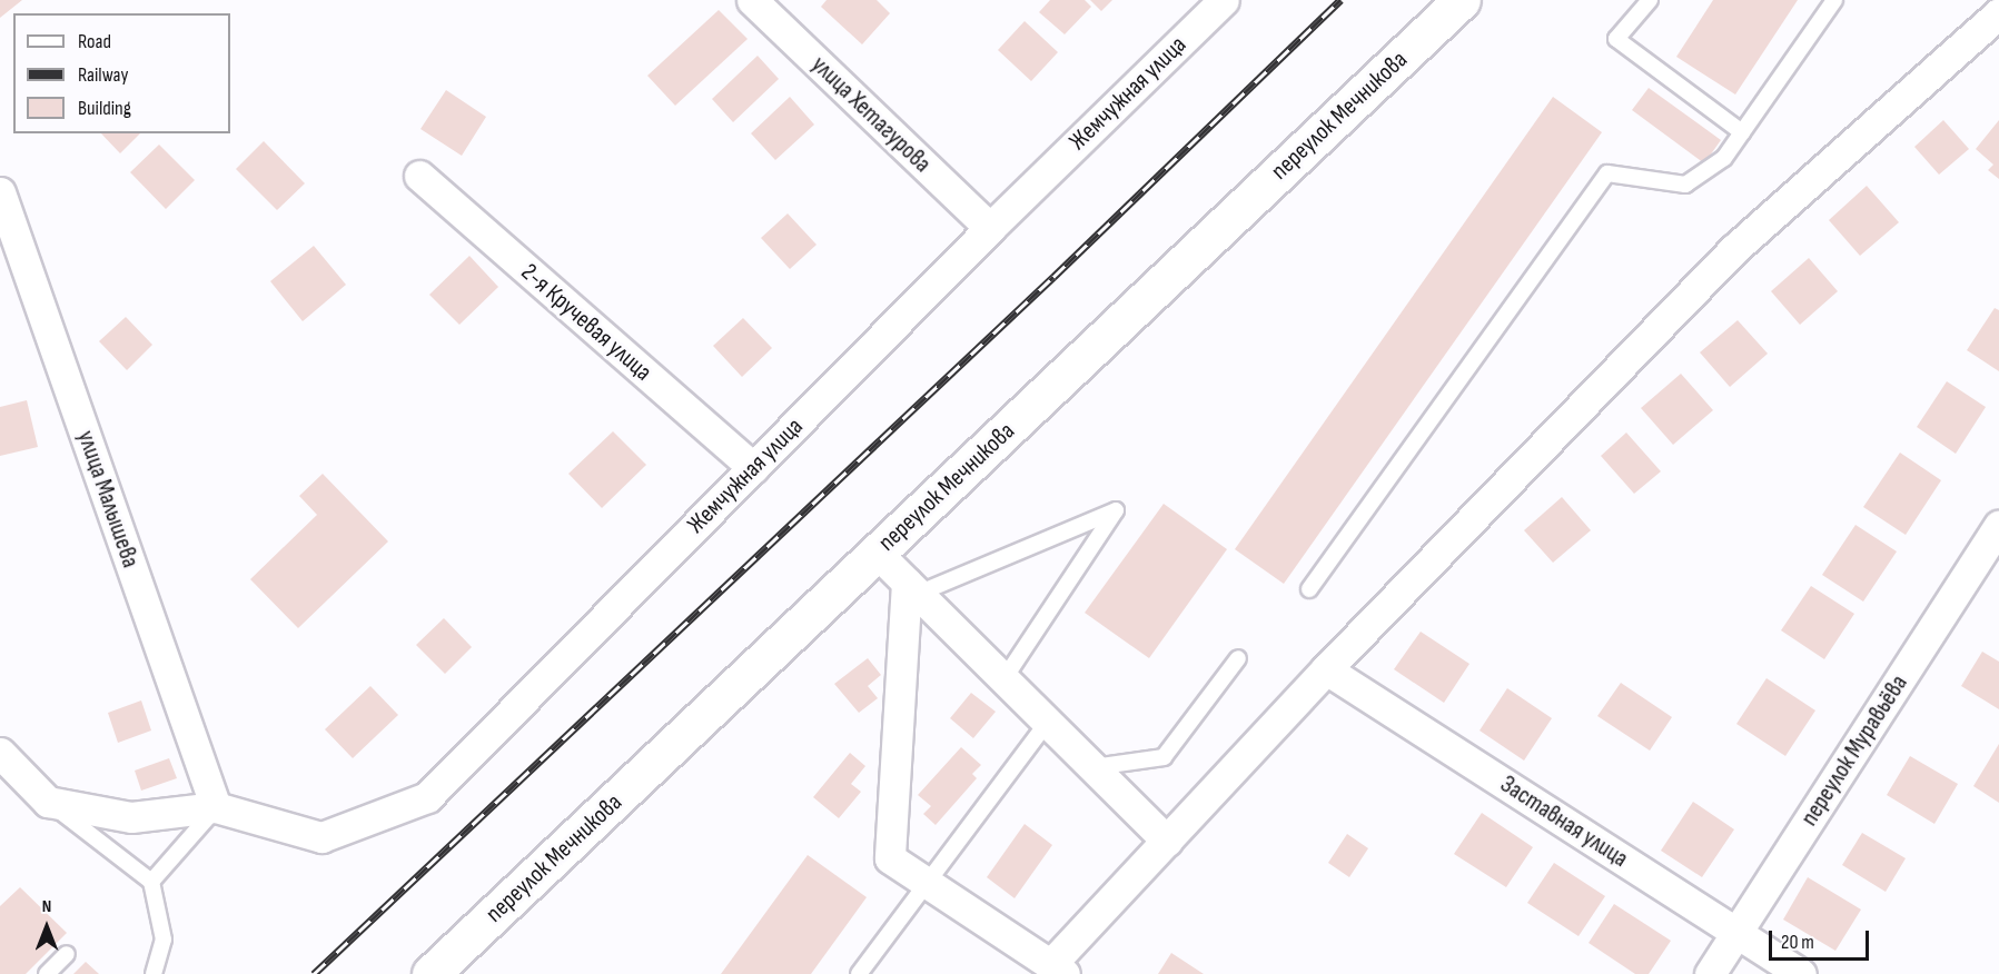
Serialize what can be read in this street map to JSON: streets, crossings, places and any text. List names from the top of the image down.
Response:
{
  "streets": {
    "street": [
      "Жемчужная улица",
      "улица Хетагурова",
      "переулок Мечникова",
      "2-я Кручевая улица",
      "улица Малышева",
      "переулок Муравьёва",
      "Заставная улица"
    ]
  },
  "crossings": [
    ["Жемчужная улица", "улица Хетагурова"],
    ["Жемчужная улица", "2-я Кручевая улица"],
    ["Жемчужная улица", "улица Малышева"],
    ["переулок Муравьёва", "Заставная улица"]
  ],
  "legend": ["Road", "Railway", "Building"],
  "scale_bar": "20 m",
  "north": "top"
}
